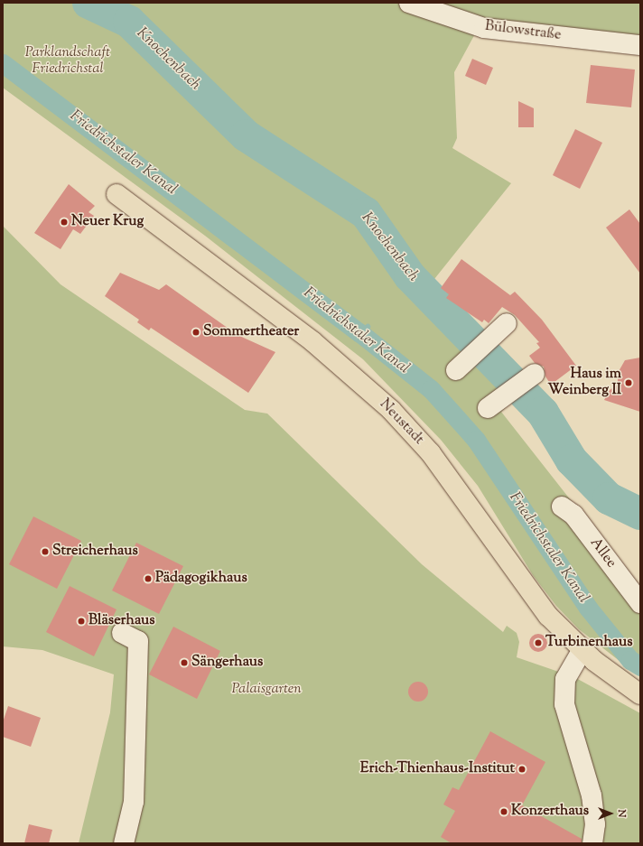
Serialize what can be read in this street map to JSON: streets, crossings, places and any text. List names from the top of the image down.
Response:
{
  "streets": {
    "main road": ["Neustadt"],
    "street": ["Bülowstraße", "Allee"]
  },
  "water": ["Knochenbach", "Friedrichstaler Kanal"],
  "parks": ["Parklandschaft Friedrichstal", "Palaisgarten"],
  "places": [
    "Neuer Krug",
    "Sommertheater",
    "Haus im Weinberg II",
    "Streicherhaus",
    "Pädagogikhaus",
    "Bläserhaus",
    "Turbinenhaus",
    "Sängerhaus",
    "Erich-Thienhaus-Institut",
    "Konzerthaus"
  ],
  "north": "right"
}
